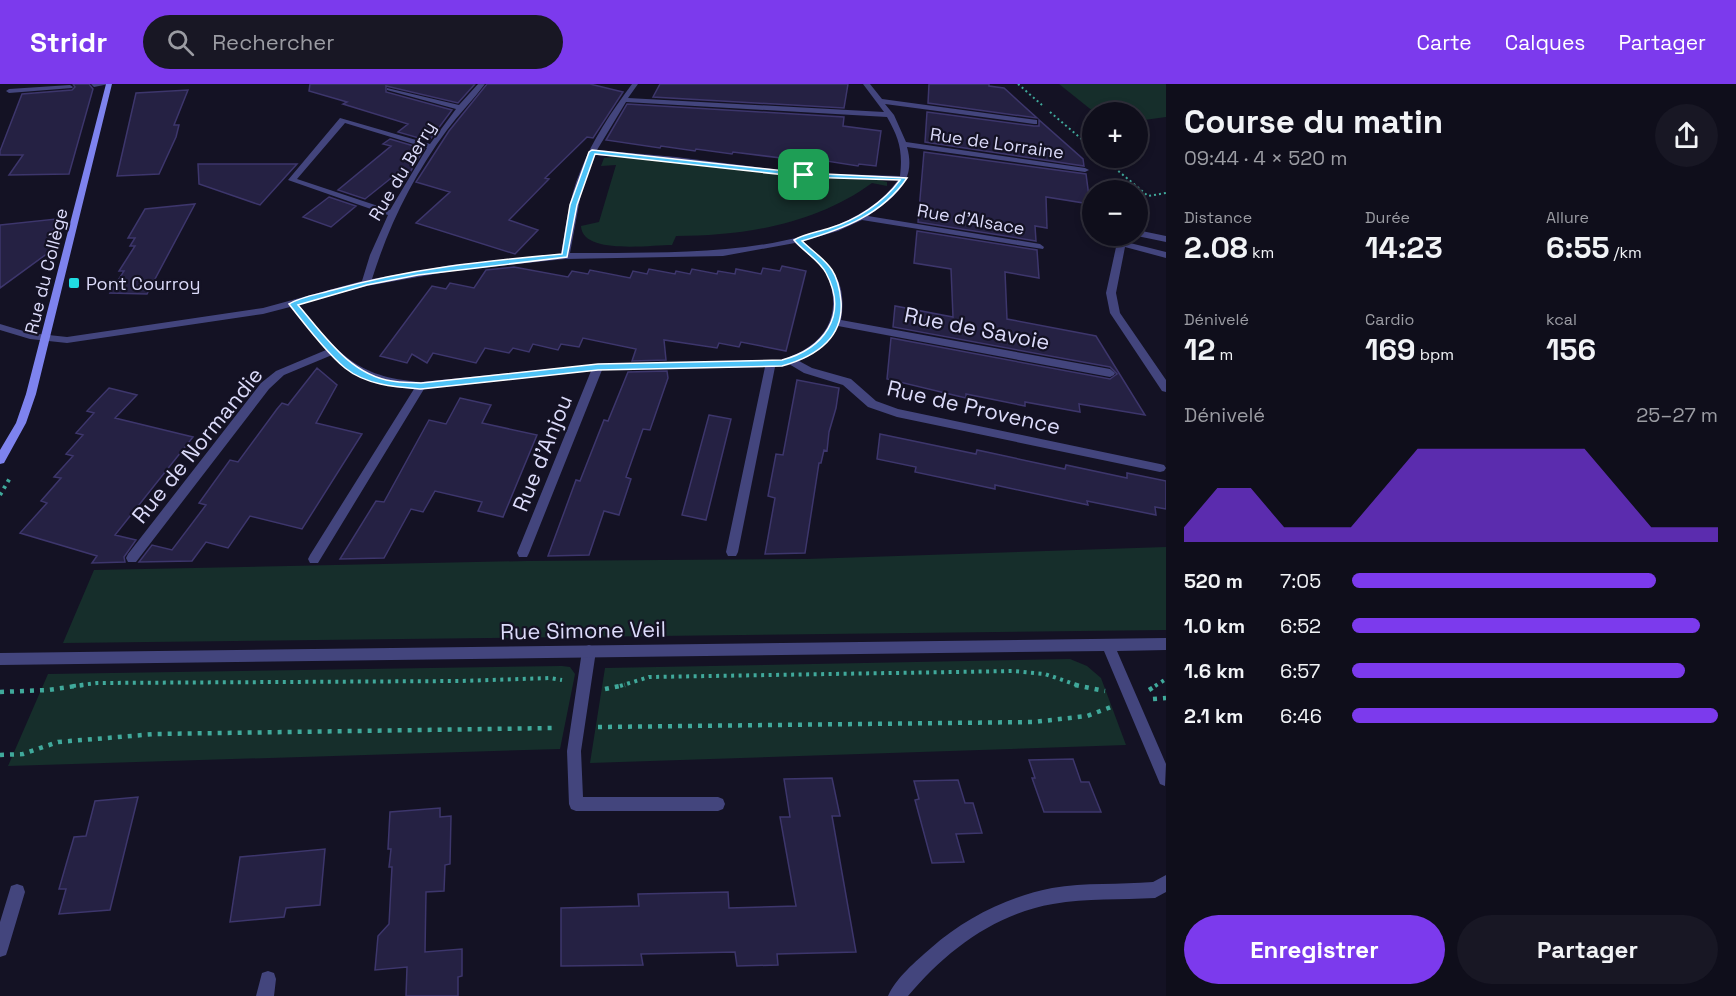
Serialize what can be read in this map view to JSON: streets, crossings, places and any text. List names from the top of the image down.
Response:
{
  "streets": {
    "street": [
      "Rue de Lorraine",
      "Rue du Berry",
      "Rue d'Alsace",
      "Rue du Collège",
      "Rue de Savoie",
      "Rue de Provence",
      "Rue de Normandie",
      "Rue d'Anjou",
      "Rue Simone Veil"
    ]
  },
  "places": {
    "transit": ["Pont Courroy"]
  },
  "page": {
    "header": "Stridr",
    "search": "Rechercher",
    "nav": ["Carte", "Calques", "Partager"],
    "heading": ["Course du matin", "09:44 · 4 × 520 m"],
    "map_buttons": ["+", "−"],
    "stats": [
      ["Distance", "2.08 km"],
      ["Durée", "14:23"],
      ["Allure", "6:55 /km"],
      ["Dénivelé", "12 m"],
      ["Cardio", "169 bpm"],
      ["kcal", "156"]
    ],
    "chart": ["Dénivelé", "25–27 m"],
    "list": [
      {
        "name": "520 m",
        "note": "7:05"
      },
      {
        "name": "1.0 km",
        "note": "6:52"
      },
      {
        "name": "1.6 km",
        "note": "6:57"
      },
      {
        "name": "2.1 km",
        "note": "6:46"
      }
    ],
    "buttons": ["Enregistrer", "Partager"]
  }
}
